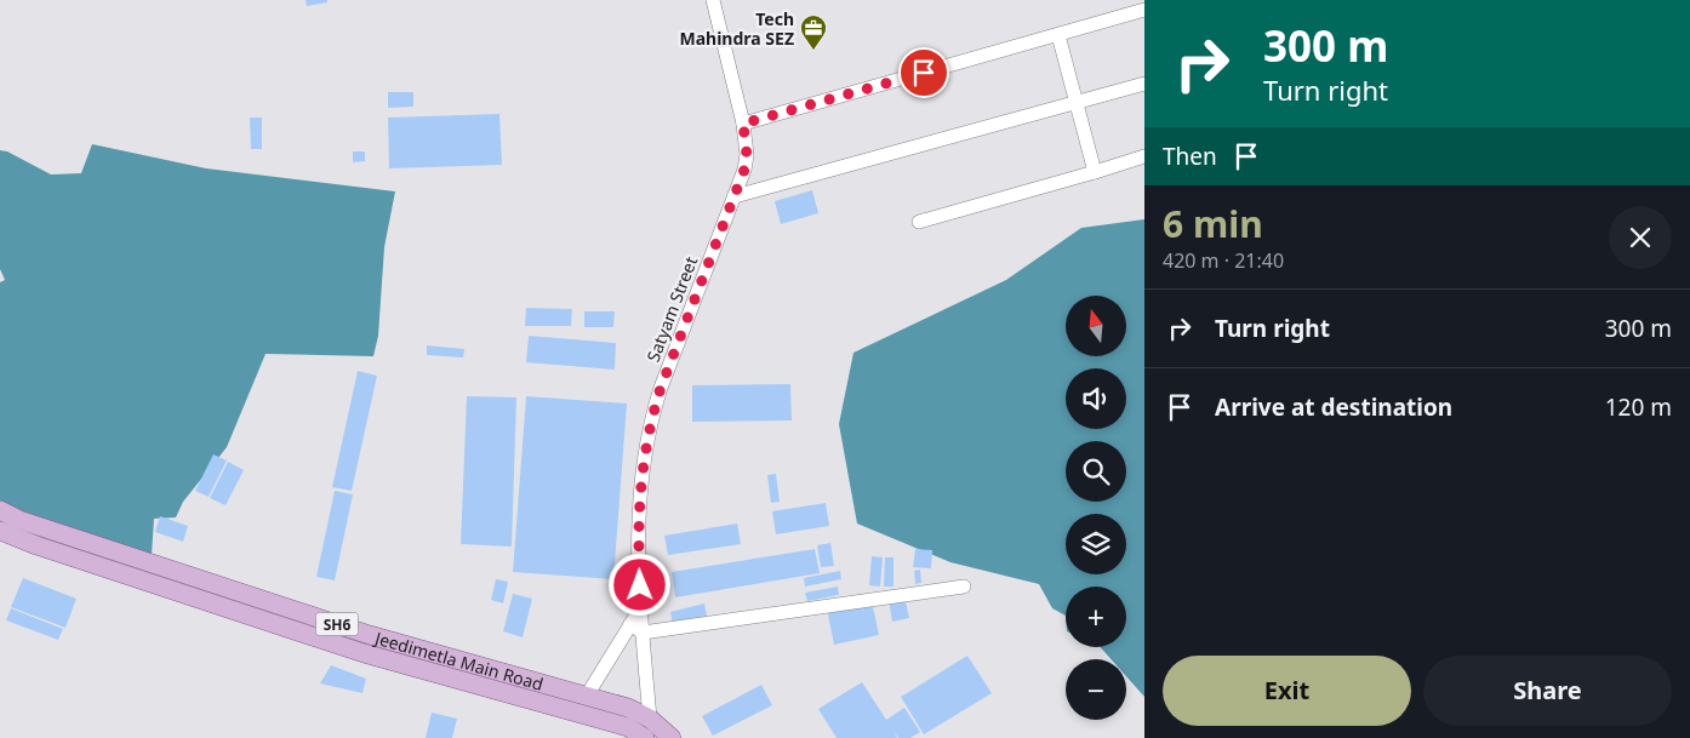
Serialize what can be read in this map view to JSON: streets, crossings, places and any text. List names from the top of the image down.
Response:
{
  "streets": {
    "main road": ["SH6", "Jeedimetla Main Road"],
    "street": ["Satyam Street"]
  },
  "crossings": [
    ["Satyam Street", "Jeedimetla Main Road"]
  ],
  "places": {
    "office": ["Tech Mahindra SEZ"]
  },
  "north": "top",
  "page": {
    "turn": ["300 m", "Turn right"],
    "then": "Then",
    "heading": ["6 min", "420 m · 21:40"],
    "list": [
      {
        "name": "Turn right",
        "value": "300 m"
      },
      {
        "name": "Arrive at destination",
        "value": "120 m"
      }
    ],
    "map_buttons": ["+", "−"],
    "buttons": ["Exit", "Share"]
  }
}
